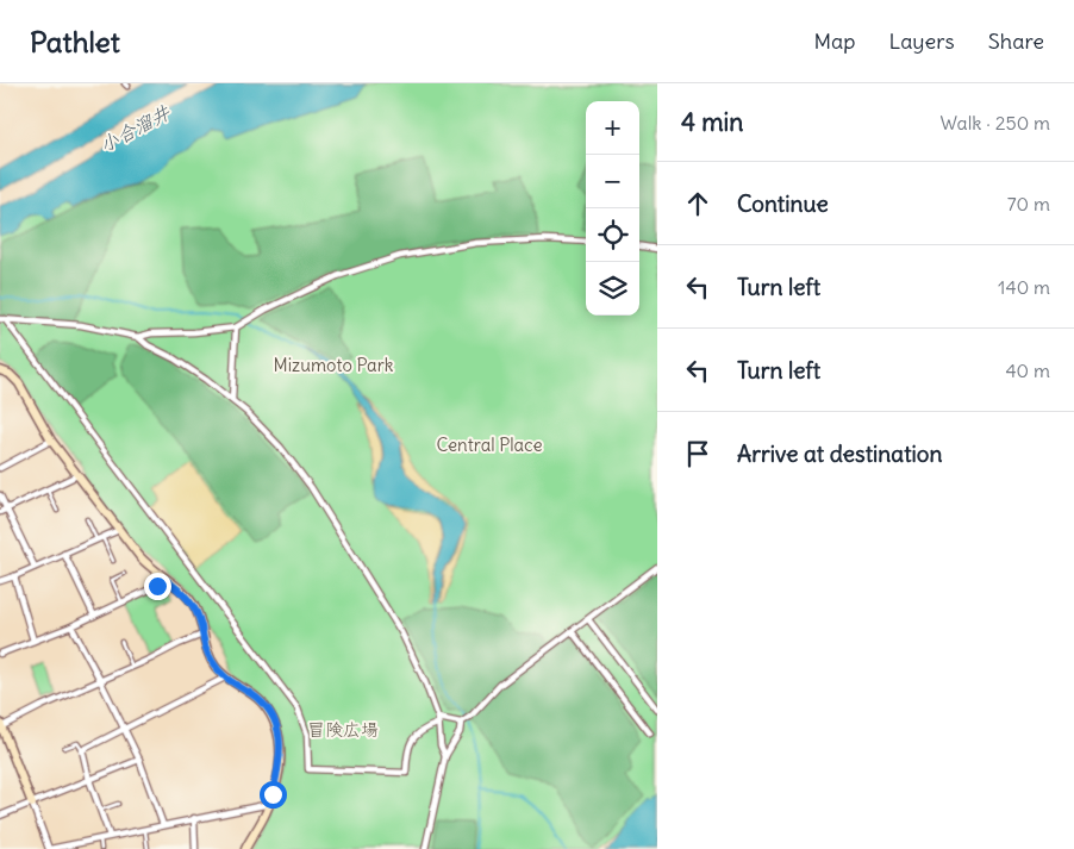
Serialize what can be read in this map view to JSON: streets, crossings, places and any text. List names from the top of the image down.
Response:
{
  "water": ["小合溜井"],
  "parks": ["Mizumoto Park", "Central Place", "冒険広場"],
  "page": {
    "header": "Pathlet",
    "nav": ["Map", "Layers", "Share"],
    "heading": ["4 min", "Walk · 250 m"],
    "map_buttons": ["+", "−"],
    "list": [
      ["Continue", "70 m"],
      ["Turn left", "140 m"],
      ["Turn left", "40 m"],
      "Arrive at destination"
    ]
  }
}
